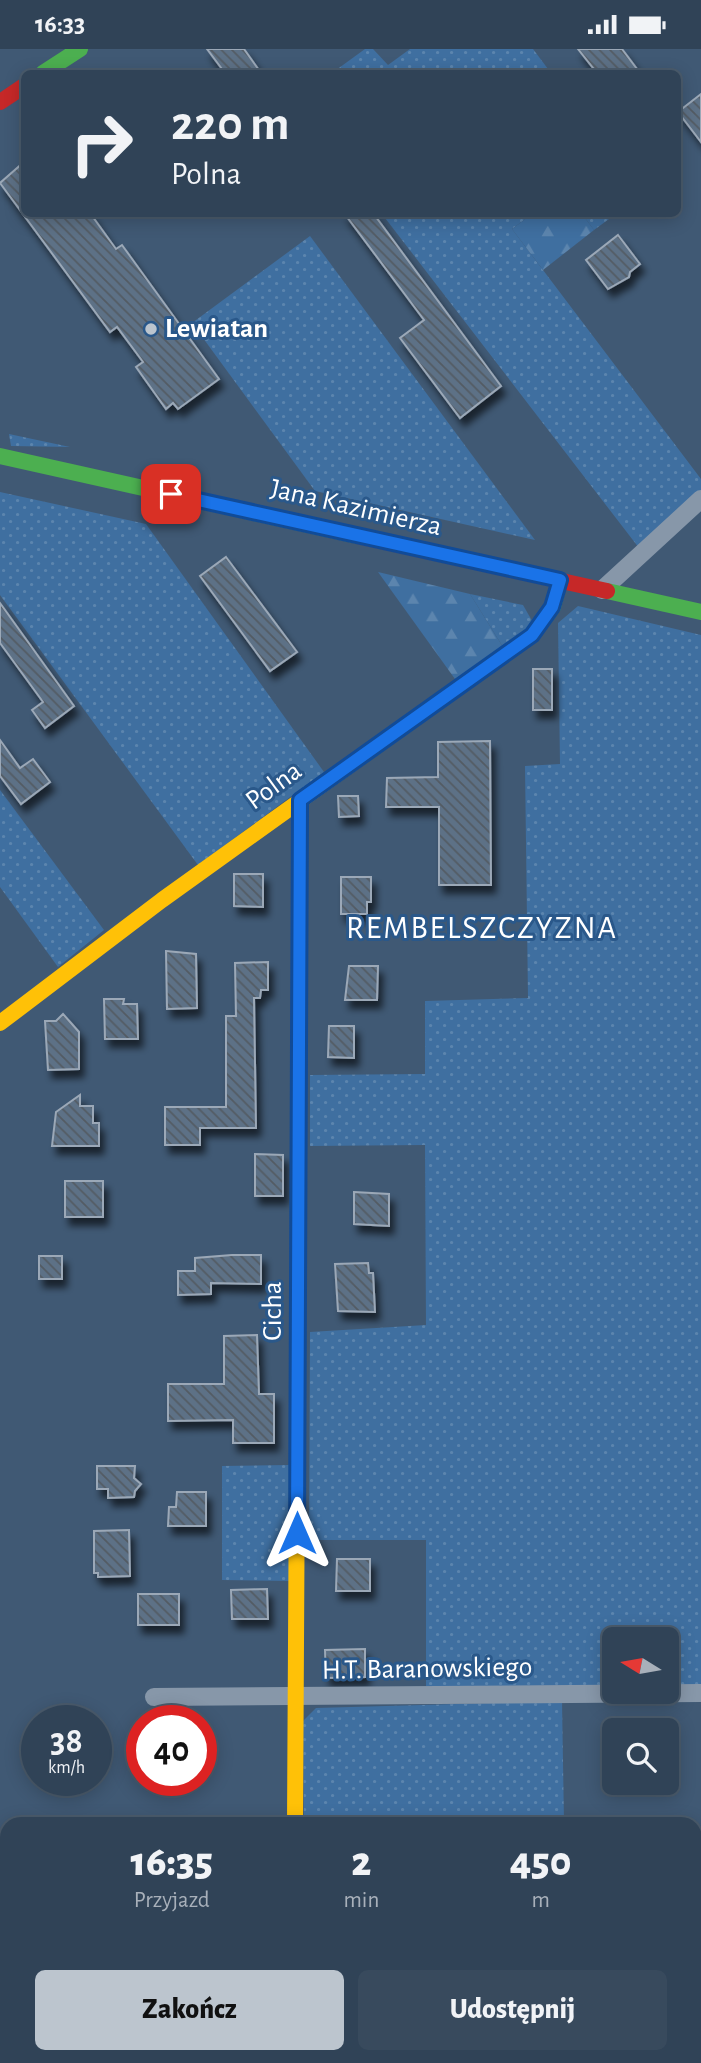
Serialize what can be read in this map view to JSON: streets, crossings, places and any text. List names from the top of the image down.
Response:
{
  "streets": {
    "street": [
      "Jana Kazimierza",
      "Polna",
      "Cicha",
      "H.T. Baranowskiego"
    ]
  },
  "crossings": [
    ["Jana Kazimierza", "Polna"],
    ["Polna", "Cicha"],
    ["Cicha", "H.T. Baranowskiego"]
  ],
  "districts": ["REMBELSZCZYZNA"],
  "places": ["Lewiatan"],
  "north": "left",
  "page": {
    "status": "16:33",
    "turn": ["220 m", "Polna"],
    "speed": "38 km/h",
    "limit": "40",
    "eta": [
      "16:35",
      "Przyjazd",
      "2",
      "min",
      "450",
      "m"
    ],
    "buttons": ["Zakończ", "Udostępnij"]
  }
}
